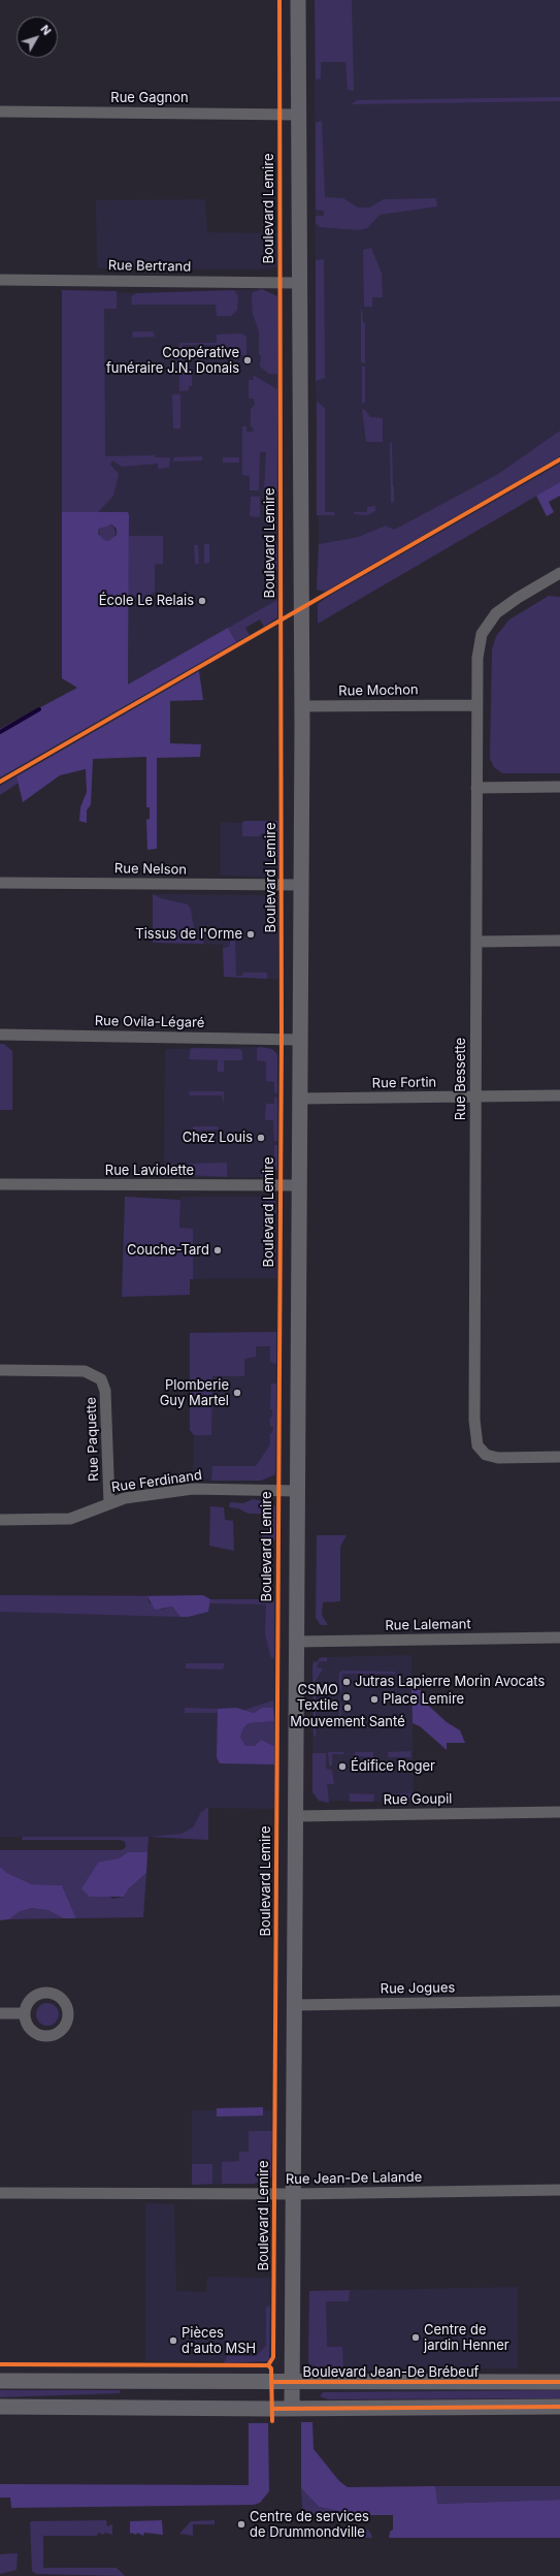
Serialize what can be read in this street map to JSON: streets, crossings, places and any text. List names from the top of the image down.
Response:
{
  "streets": {
    "main road": ["Boulevard Jean-De Brébeuf"],
    "street": [
      "Rue Gagnon",
      "Rue Bertrand",
      "Rue Mochon",
      "Rue Nelson",
      "Rue Ovila-Légaré",
      "Rue Bessette",
      "Rue Fortin",
      "Rue Laviolette",
      "Rue Paquette",
      "Rue Ferdinand",
      "Rue Lalemant",
      "Rue Goupil",
      "Rue Jogues",
      "Rue Jean-De Lalande"
    ],
    "cycle path": ["Boulevard Lemire"]
  },
  "crossings": [
    ["Rue Mochon", "Rue Bessette"],
    ["Rue Bessette", "Rue Fortin"],
    ["Rue Paquette", "Rue Ferdinand"]
  ],
  "places": [
    "Coopérative funéraire J.N. Donais",
    "École Le Relais",
    "Tissus de l'Orme",
    "Chez Louis",
    "Couche-Tard",
    "Plomberie Guy Martel",
    "Jutras Lapierre Morin Avocats",
    "CSMO Textile",
    "Place Lemire",
    "Mouvement Santé",
    "Édifice Roger",
    "Centre de jardin Henner",
    "Pièces d'auto MSH",
    "Centre de services de Drummondville"
  ],
  "north": "top right"
}
